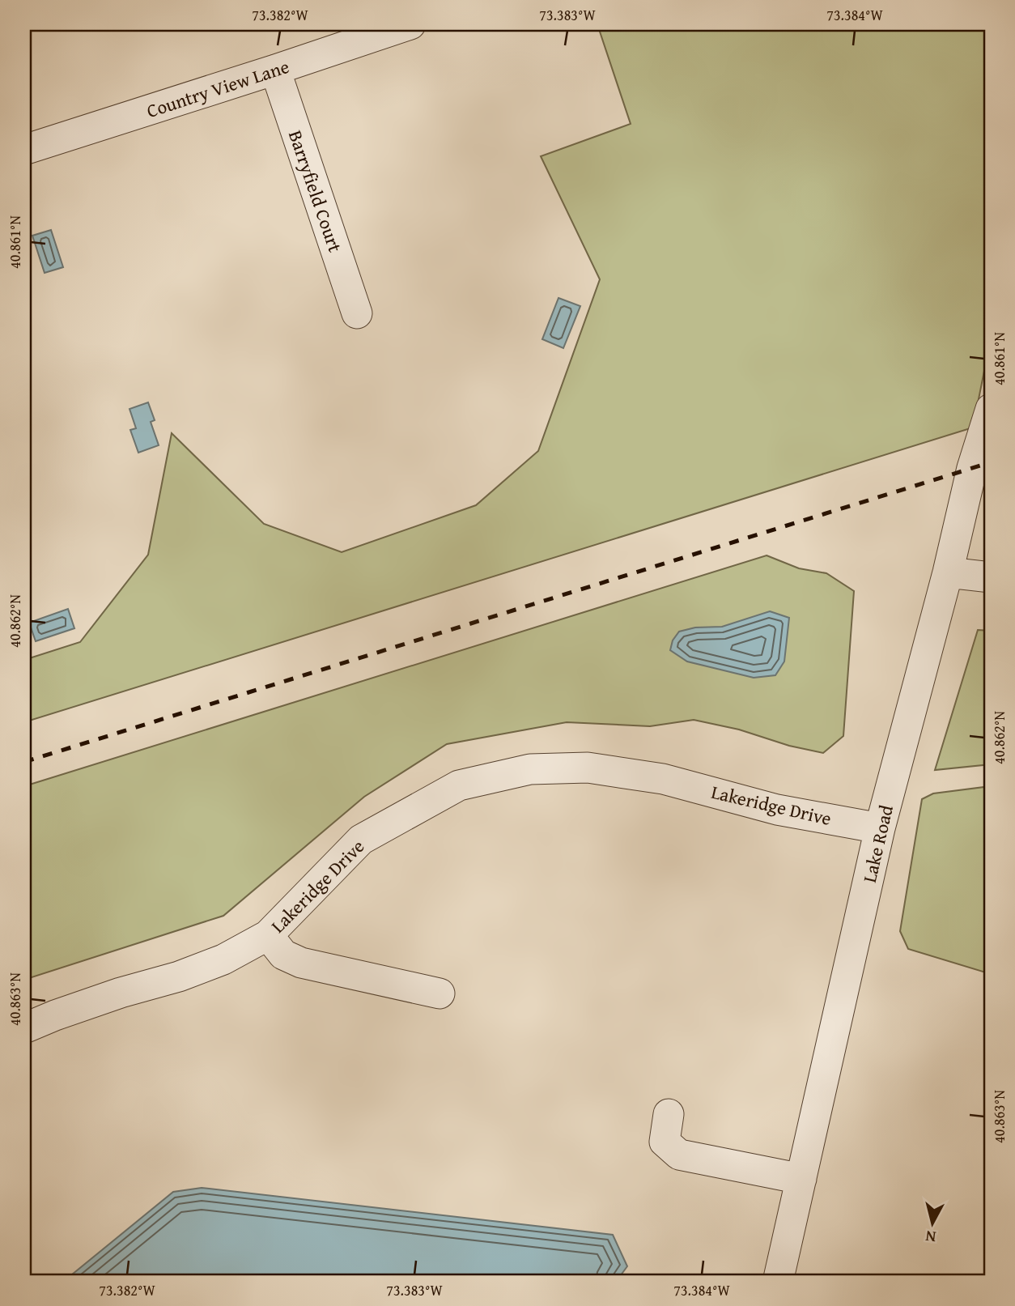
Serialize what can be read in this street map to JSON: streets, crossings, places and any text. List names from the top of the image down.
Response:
{
  "streets": {
    "street": [
      "Country View Lane",
      "Barryfield Court",
      "Lakeridge Drive",
      "Lake Road"
    ]
  },
  "crossings": [
    ["Country View Lane", "Barryfield Court"],
    ["Lakeridge Drive", "Lake Road"]
  ],
  "north": "bottom",
  "coordinates": [
    "73.382°W",
    "73.383°W",
    "73.384°W",
    "40.861°N",
    "40.862°N",
    "40.863°N"
  ]
}
